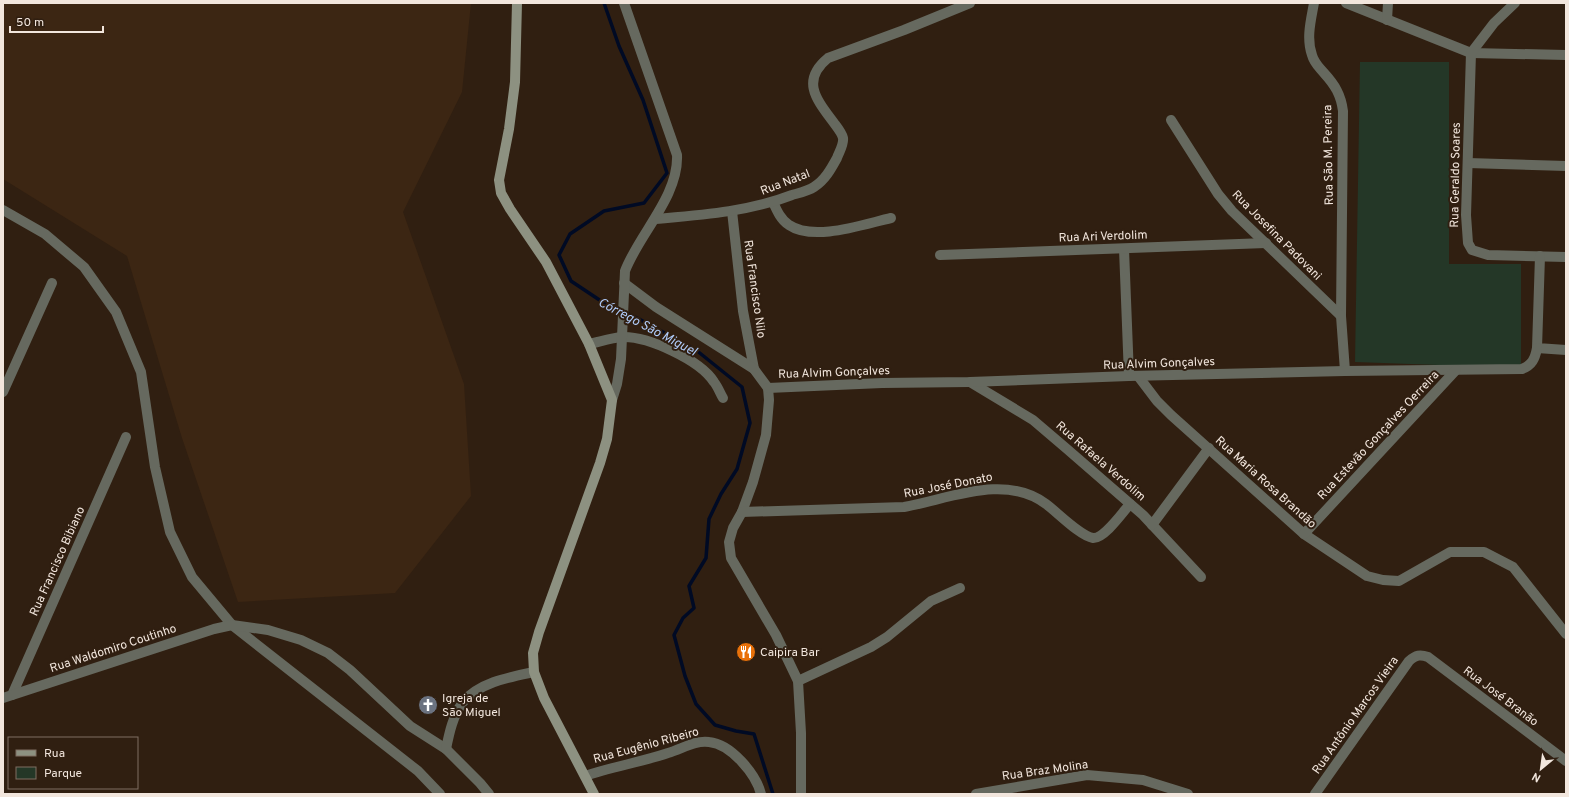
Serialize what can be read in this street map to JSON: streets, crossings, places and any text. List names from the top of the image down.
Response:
{
  "streets": {
    "street": [
      "Rua São M. Pereira",
      "Rua Geraldo Soares",
      "Rua Natal",
      "Rua Josefina Padovani",
      "Rua Ari Verdolim",
      "Rua Francisco Nilo",
      "Rua Alvim Gonçalves",
      "Rua Estevão Gonçalves Oerreira",
      "Rua Rafaela Verdolim",
      "Rua Maria Rosa Brandão",
      "Rua José Donato",
      "Rua Francisco Bibiano",
      "Rua Waldomiro Coutinho",
      "Rua José Branão",
      "Rua Antônio Marcos Vieira",
      "Rua Eugênio Ribeiro",
      "Rua Braz Molina"
    ]
  },
  "crossings": [
    ["Rua São M. Pereira", "Rua Josefina Padovani"],
    ["Rua Natal", "Rua Francisco Nilo"],
    ["Rua Josefina Padovani", "Rua Ari Verdolim"],
    ["Rua Alvim Gonçalves", "Rua Estevão Gonçalves Oerreira"],
    ["Rua Alvim Gonçalves", "Rua Rafaela Verdolim"],
    ["Rua Alvim Gonçalves", "Rua Maria Rosa Brandão"],
    ["Rua Estevão Gonçalves Oerreira", "Rua Maria Rosa Brandão"],
    ["Rua Rafaela Verdolim", "Rua José Donato"],
    ["Rua Francisco Bibiano", "Rua Waldomiro Coutinho"],
    ["Rua José Branão", "Rua Antônio Marcos Vieira"]
  ],
  "water": ["Córrego São Miguel"],
  "places": {
    "restaurant": ["Caipira Bar"],
    "church": ["Igreja de São Miguel"]
  },
  "legend": ["Rua", "Parque"],
  "scale_bar": "50 m",
  "north": "bottom left"
}
